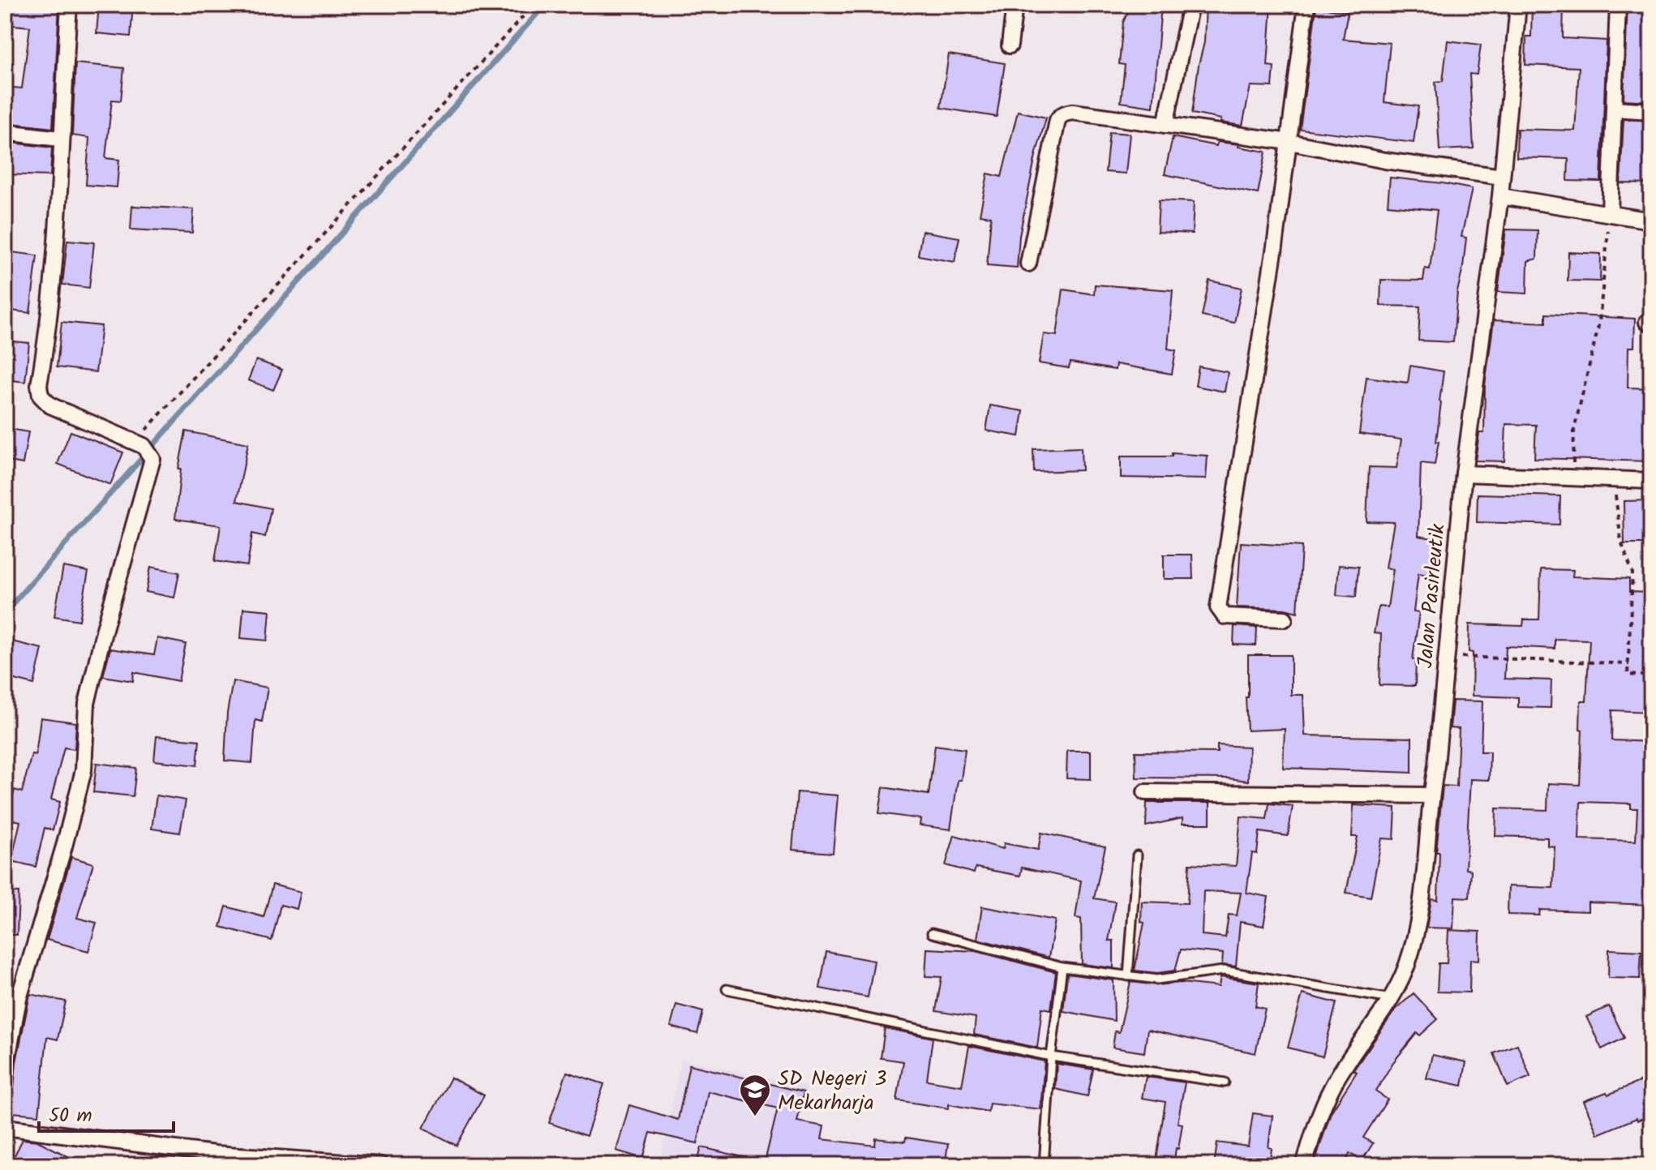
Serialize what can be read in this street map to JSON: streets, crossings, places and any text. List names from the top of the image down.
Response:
{
  "streets": {
    "street": ["Jalan Pasirleutik"]
  },
  "places": {
    "school or university": ["SD Negeri 3 Mekarharja"]
  },
  "scale_bar": "50 m"
}
